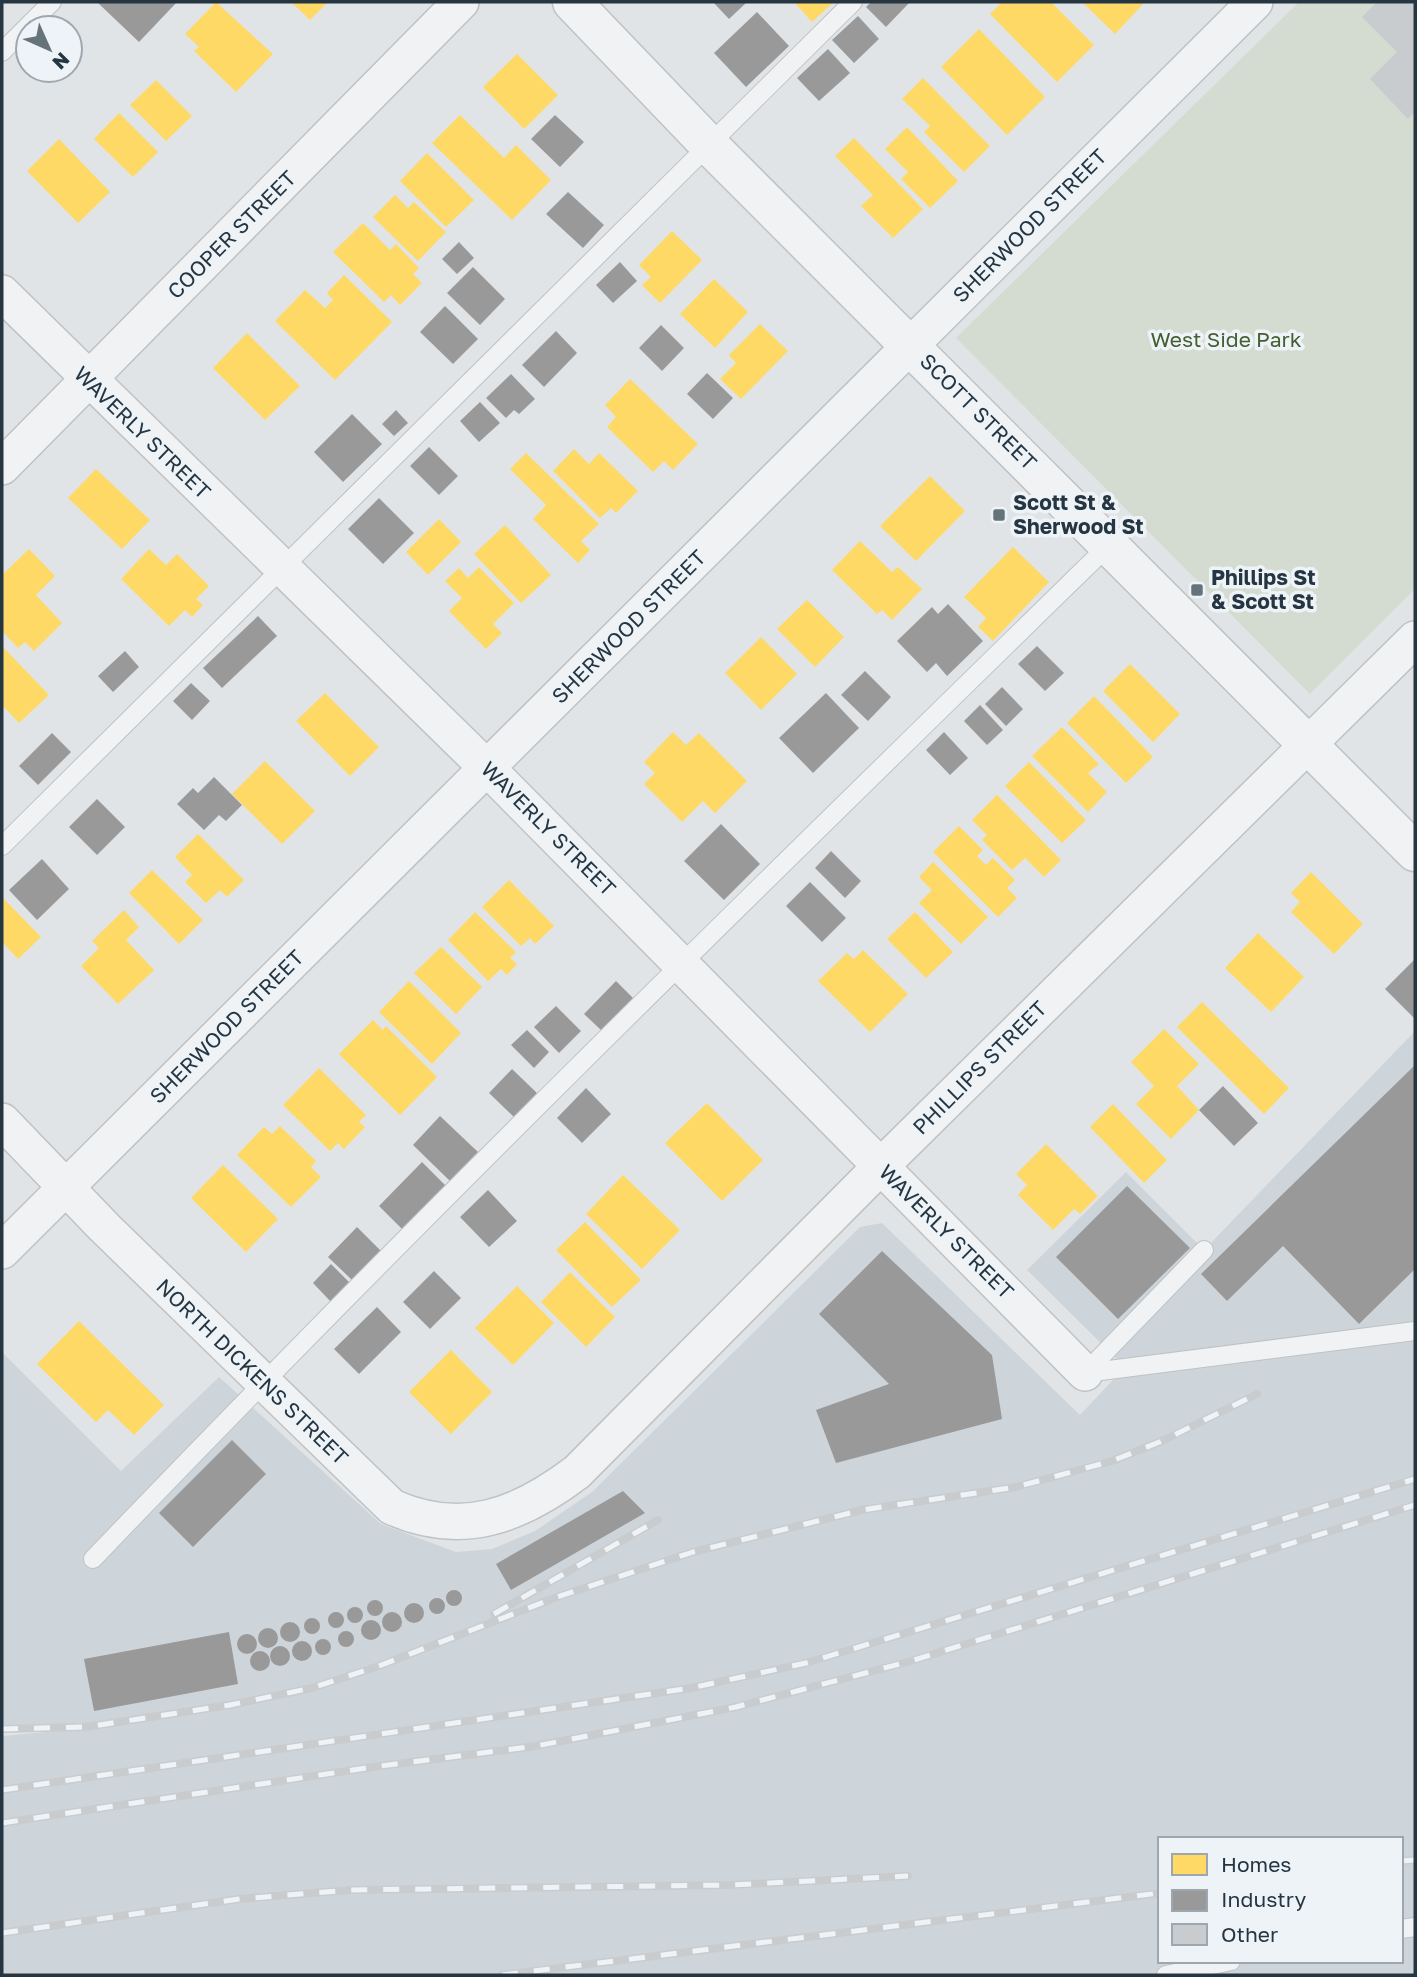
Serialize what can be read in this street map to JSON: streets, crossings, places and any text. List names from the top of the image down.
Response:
{
  "streets": {
    "street": [
      "SHERWOOD STREET",
      "COOPER STREET",
      "SCOTT STREET",
      "WAVERLY STREET",
      "PHILLIPS STREET",
      "NORTH DICKENS STREET"
    ]
  },
  "crossings": [
    ["SHERWOOD STREET", "SCOTT STREET"],
    ["SHERWOOD STREET", "WAVERLY STREET"],
    ["SHERWOOD STREET", "NORTH DICKENS STREET"],
    ["COOPER STREET", "WAVERLY STREET"],
    ["SCOTT STREET", "PHILLIPS STREET"],
    ["WAVERLY STREET", "PHILLIPS STREET"],
    ["PHILLIPS STREET", "NORTH DICKENS STREET"]
  ],
  "parks": ["West Side Park"],
  "places": {
    "transit": ["Scott St & Sherwood St", "Phillips St & Scott St"]
  },
  "legend": ["Homes", "Industry", "Other"],
  "north": "bottom right"
}
